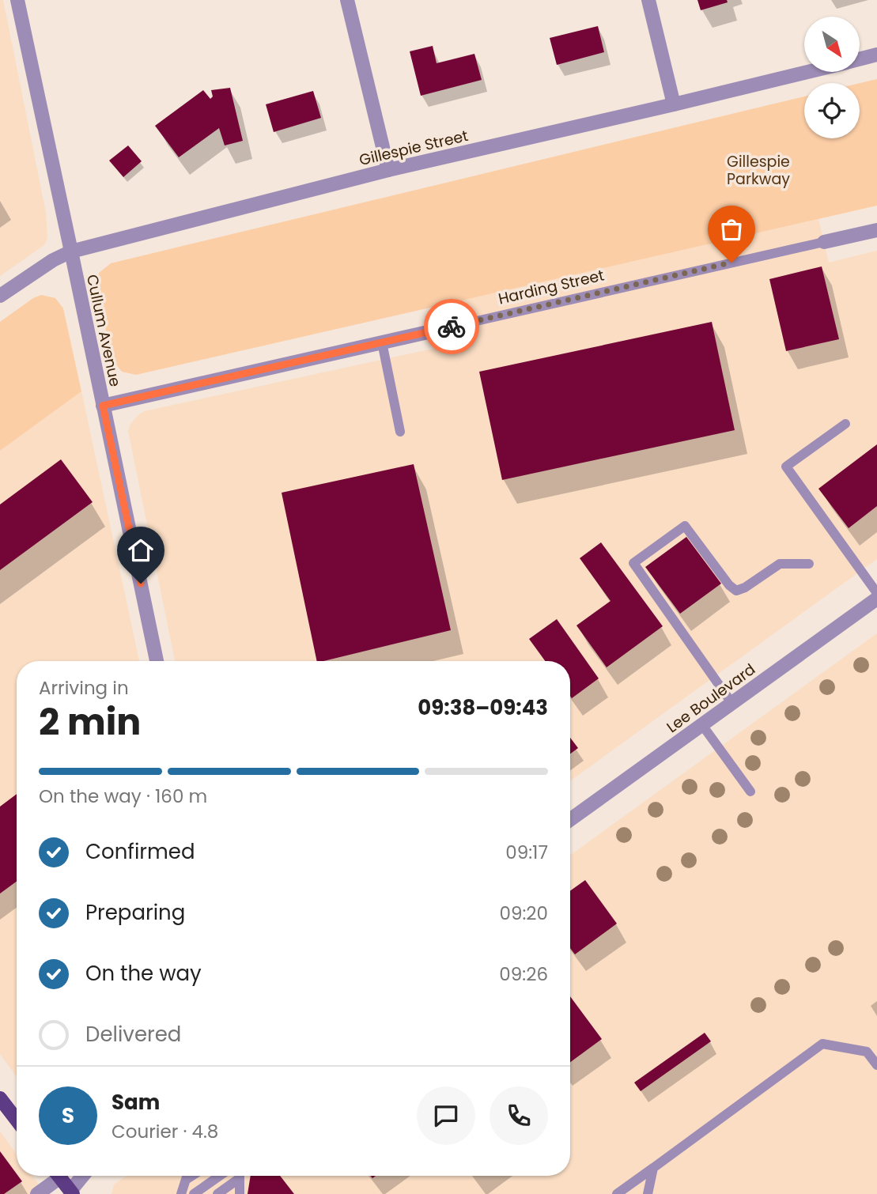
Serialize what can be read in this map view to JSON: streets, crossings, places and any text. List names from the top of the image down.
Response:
{
  "streets": {
    "street": [
      "Gillespie Street",
      "Harding Street",
      "Cullum Avenue",
      "Lee Boulevard"
    ]
  },
  "crossings": [
    ["Gillespie Street", "Cullum Avenue"],
    ["Harding Street", "Cullum Avenue"]
  ],
  "parks": ["Gillespie Parkway"],
  "north": "bottom right",
  "page": {
    "heading": ["2 min", "Arriving in", "09:38–09:43"],
    "panel": ["Sam", "Courier · 4.8"],
    "bar": "On the way · 160 m",
    "list": [
      ["Confirmed", "09:17"],
      ["Preparing", "09:20"],
      ["On the way", "09:26"],
      "Delivered"
    ],
    "round": "S"
  }
}
